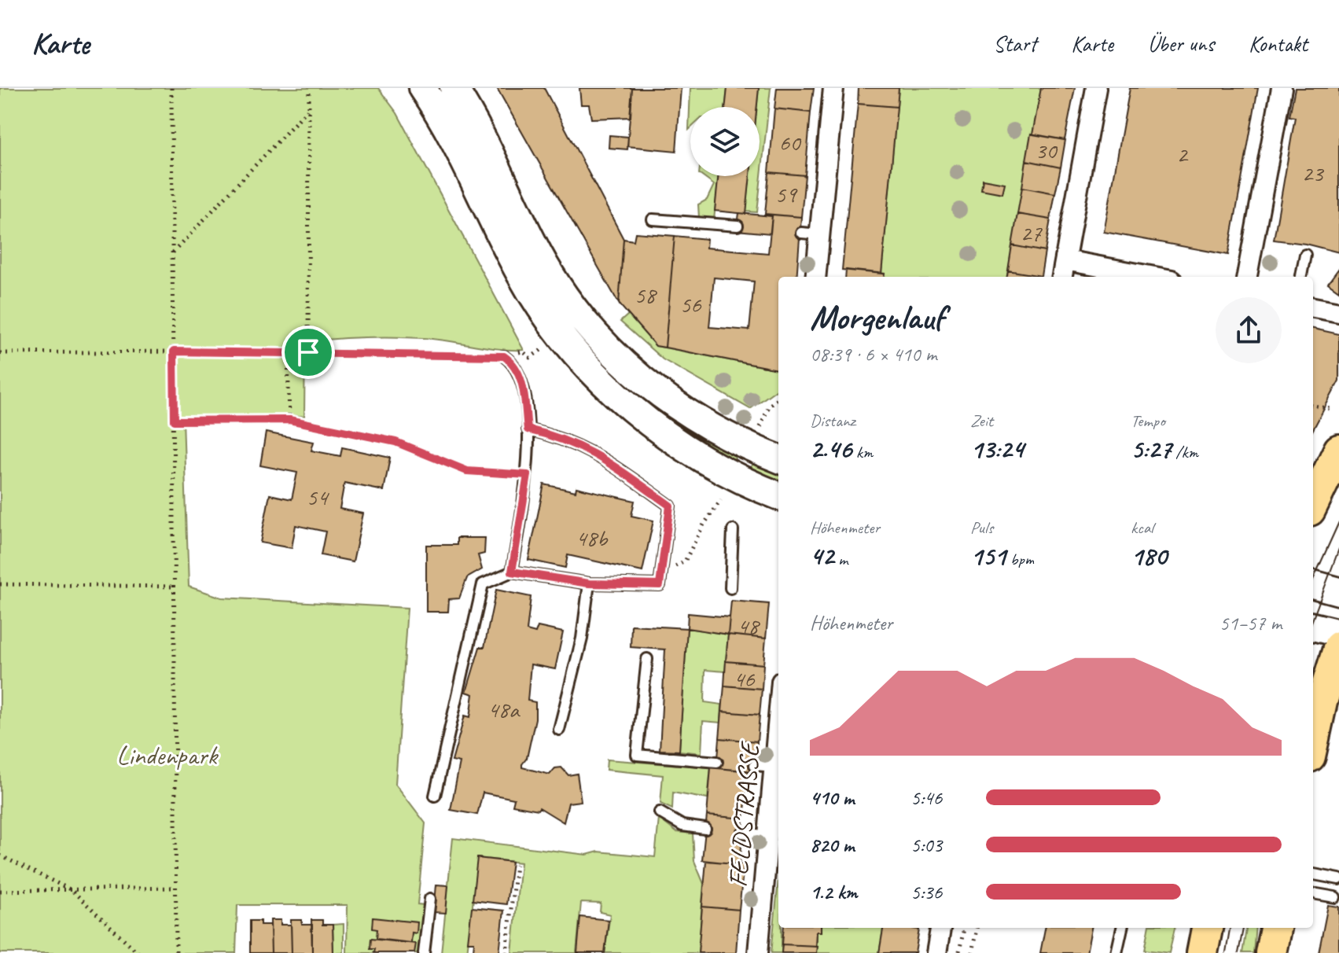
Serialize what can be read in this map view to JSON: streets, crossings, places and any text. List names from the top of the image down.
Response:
{
  "streets": {
    "street": ["FELDSTRASSE"]
  },
  "parks": ["Lindenpark"],
  "house_numbers": [
    "60",
    "30",
    "2",
    "23",
    "59",
    "27",
    "58",
    "56",
    "54",
    "48b",
    "48",
    "46",
    "48a"
  ],
  "page": {
    "header": "Karte",
    "nav": [
      "Start",
      "Karte",
      "Über uns",
      "Kontakt"
    ],
    "heading": ["Morgenlauf", "08:39 · 6 × 410 m"],
    "stats": [
      ["Distanz", "2.46 km"],
      ["Zeit", "13:24"],
      ["Tempo", "5:27 /km"],
      ["Höhenmeter", "42 m"],
      ["Puls", "151 bpm"],
      ["kcal", "180"]
    ],
    "chart": ["Höhenmeter", "51–57 m"],
    "list": [
      {
        "name": "410 m",
        "note": "5:46"
      },
      {
        "name": "820 m",
        "note": "5:03"
      },
      {
        "name": "1.2 km",
        "note": "5:36"
      }
    ]
  }
}
